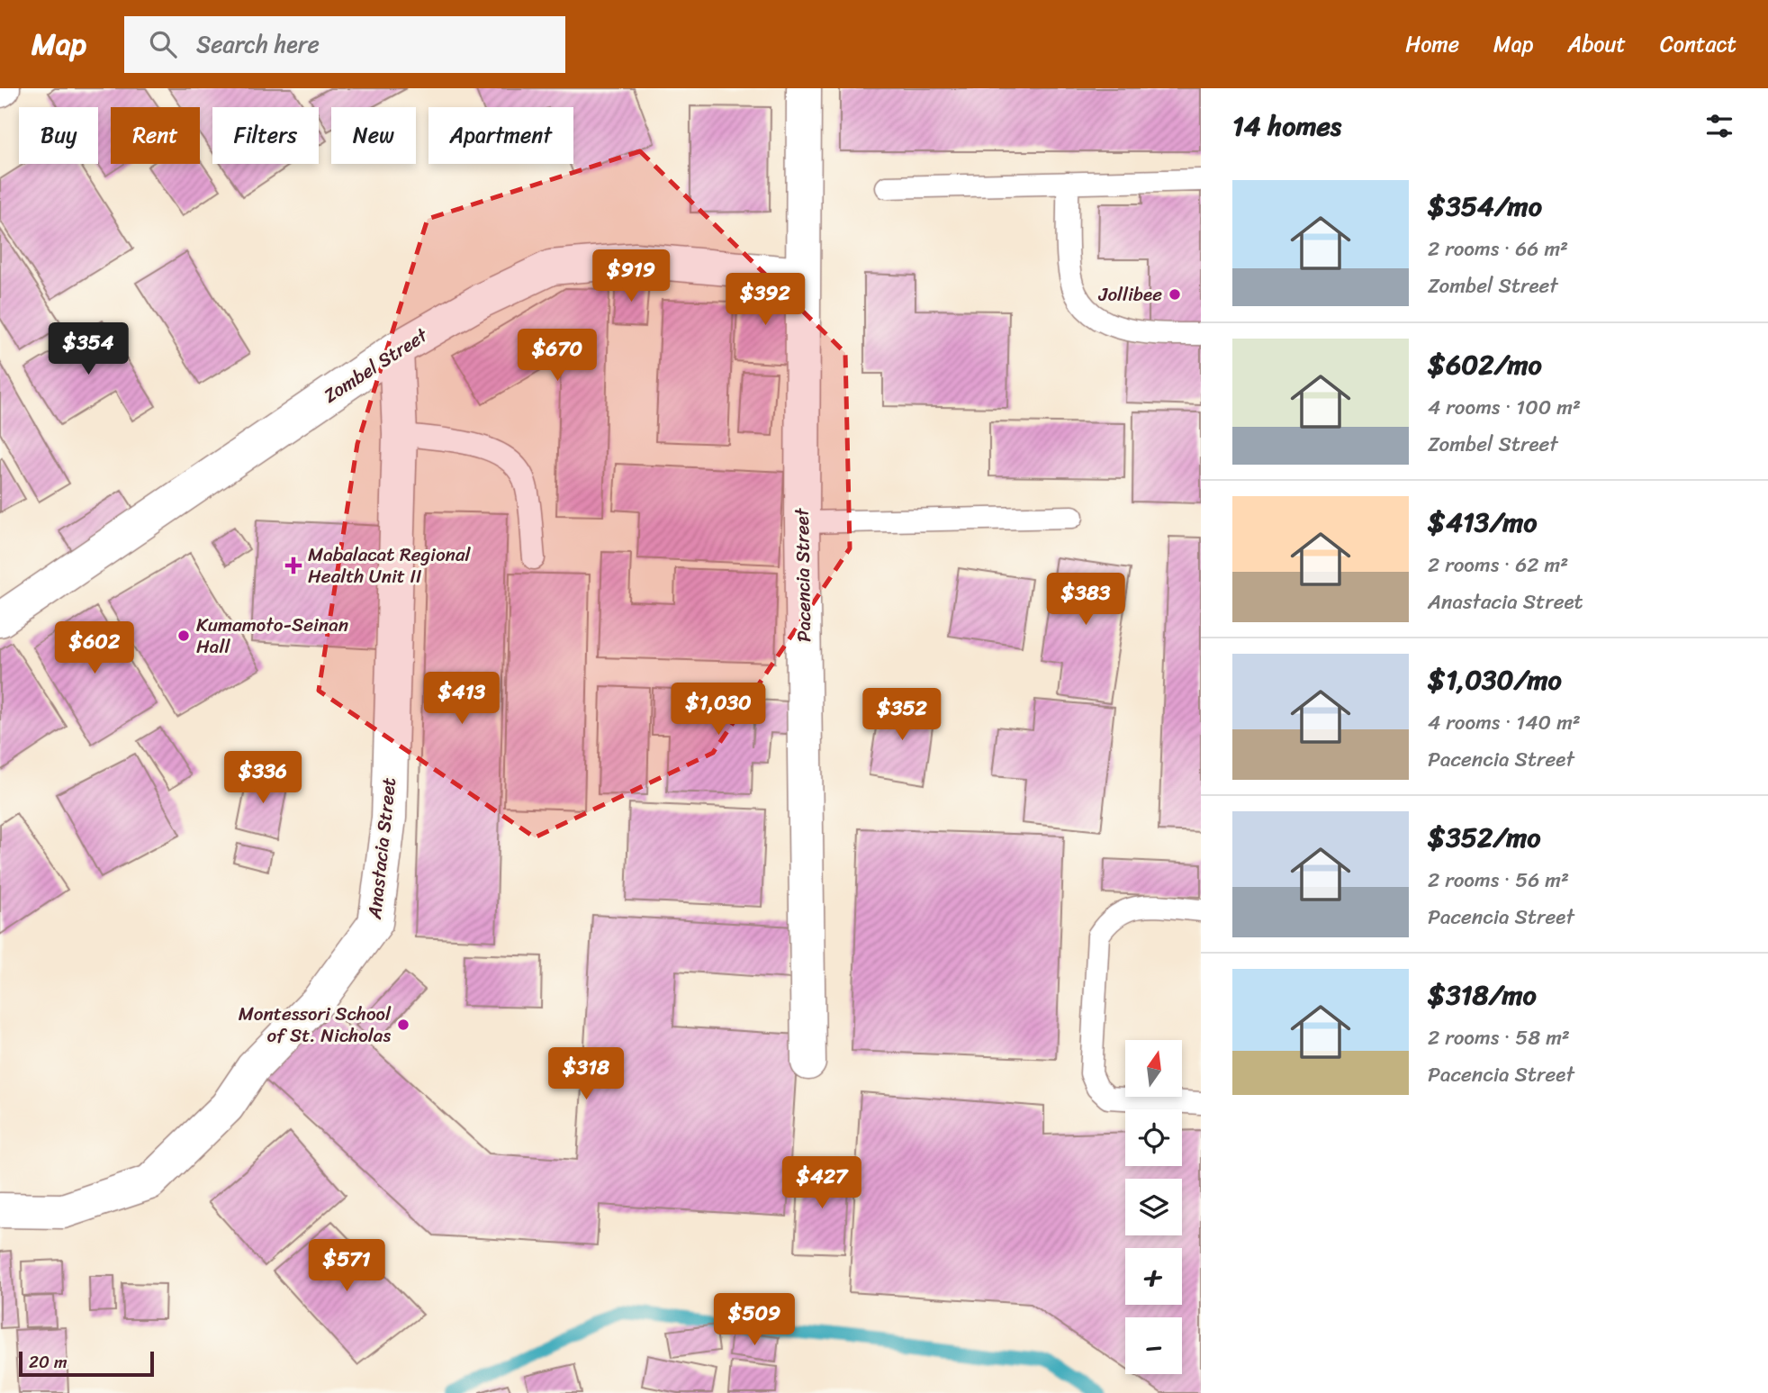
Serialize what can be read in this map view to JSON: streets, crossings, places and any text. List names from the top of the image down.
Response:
{
  "streets": {
    "street": ["Zombel Street", "Pacencia Street", "Anastacia Street"]
  },
  "crossings": [
    ["Zombel Street", "Pacencia Street"],
    ["Zombel Street", "Anastacia Street"]
  ],
  "places": {
    "other": ["Jollibee", "Kumamoto-Seinan Hall", "Montessori School of St. Nicholas"],
    "health": ["Mabalacat Regional Health Unit II"]
  },
  "scale_bar": "20 m",
  "north": "top",
  "page": {
    "header": "Map",
    "search": "Search here",
    "nav": [
      "Home",
      "Map",
      "About",
      "Contact"
    ],
    "heading": "14 homes",
    "chip": [
      "Buy",
      "Rent",
      "Filters",
      "New",
      "Apartment"
    ],
    "list": [
      {
        "name": "$354/mo",
        "note": "2 rooms · 66 m² · Zombel Street"
      },
      {
        "name": "$602/mo",
        "note": "4 rooms · 100 m² · Zombel Street"
      },
      {
        "name": "$413/mo",
        "note": "2 rooms · 62 m² · Anastacia Street"
      },
      {
        "name": "$1,030/mo",
        "note": "4 rooms · 140 m² · Pacencia Street"
      },
      {
        "name": "$352/mo",
        "note": "2 rooms · 56 m² · Pacencia Street"
      },
      {
        "name": "$318/mo",
        "note": "2 rooms · 58 m² · Pacencia Street"
      }
    ],
    "price": [
      "$919",
      "$392",
      "$354",
      "$670",
      "$383",
      "$602",
      "$413",
      "$1,030",
      "$352",
      "$336",
      "$318",
      "$427",
      "$571",
      "$509"
    ],
    "map_buttons": ["+", "−"],
    "scale": "20 m"
  }
}
